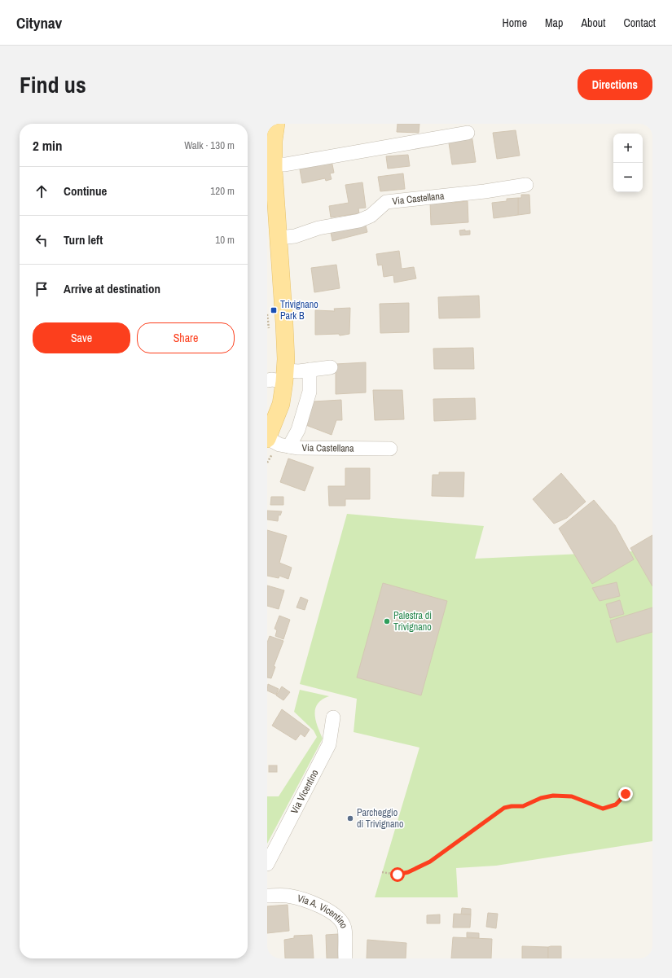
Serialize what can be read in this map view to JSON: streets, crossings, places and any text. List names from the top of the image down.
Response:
{
  "streets": {
    "main road": ["Via Castellana"],
    "street": ["Via Vicentino", "Via A. Vicentino"]
  },
  "places": {
    "transit": ["Trivignano Park B"],
    "other": ["Palestra di Trivignano", "Parcheggio di Trivignano"]
  },
  "page": {
    "header": "Citynav",
    "nav": [
      "Home",
      "Map",
      "About",
      "Contact"
    ],
    "title": "Find us",
    "buttons": [
      "Directions",
      ["Save", "Share"]
    ],
    "heading": ["2 min", "Walk · 130 m"],
    "map_buttons": ["+", "−"],
    "list": [
      ["Continue", "120 m"],
      ["Turn left", "10 m"],
      "Arrive at destination"
    ]
  }
}
